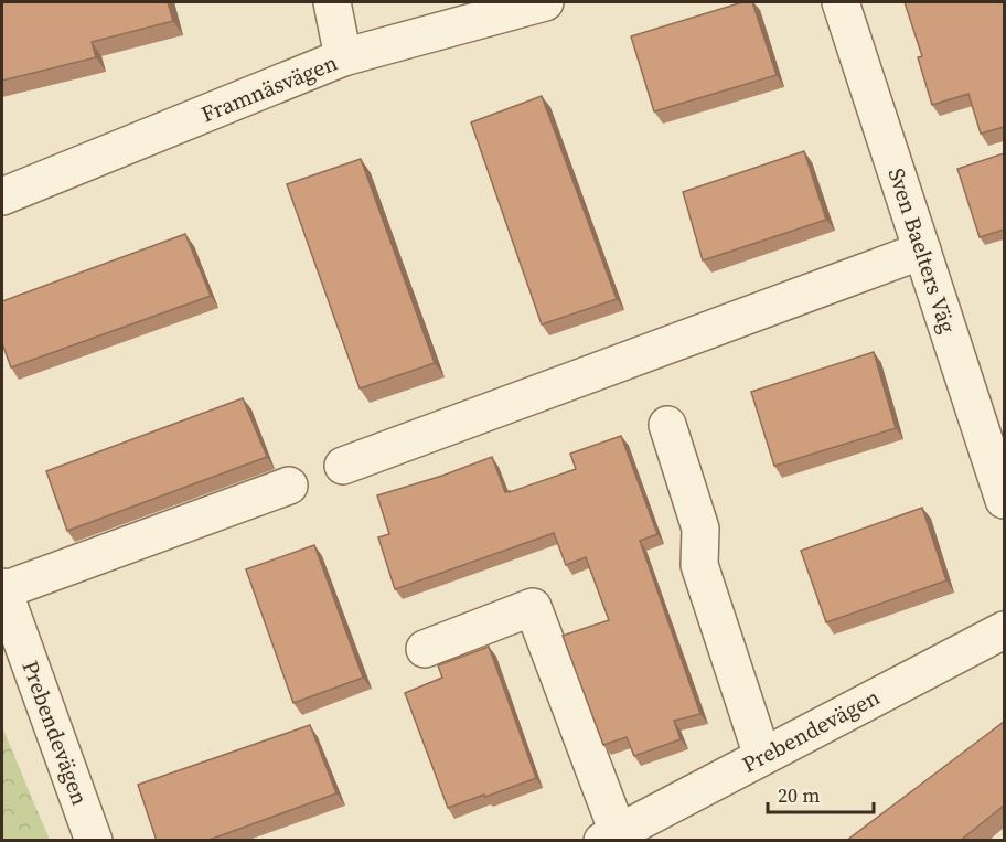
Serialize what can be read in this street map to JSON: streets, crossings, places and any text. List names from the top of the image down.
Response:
{
  "streets": {
    "street": ["Framnäsvägen", "Sven Baelters Väg", "Prebendevägen"]
  },
  "scale_bar": "20 m"
}
